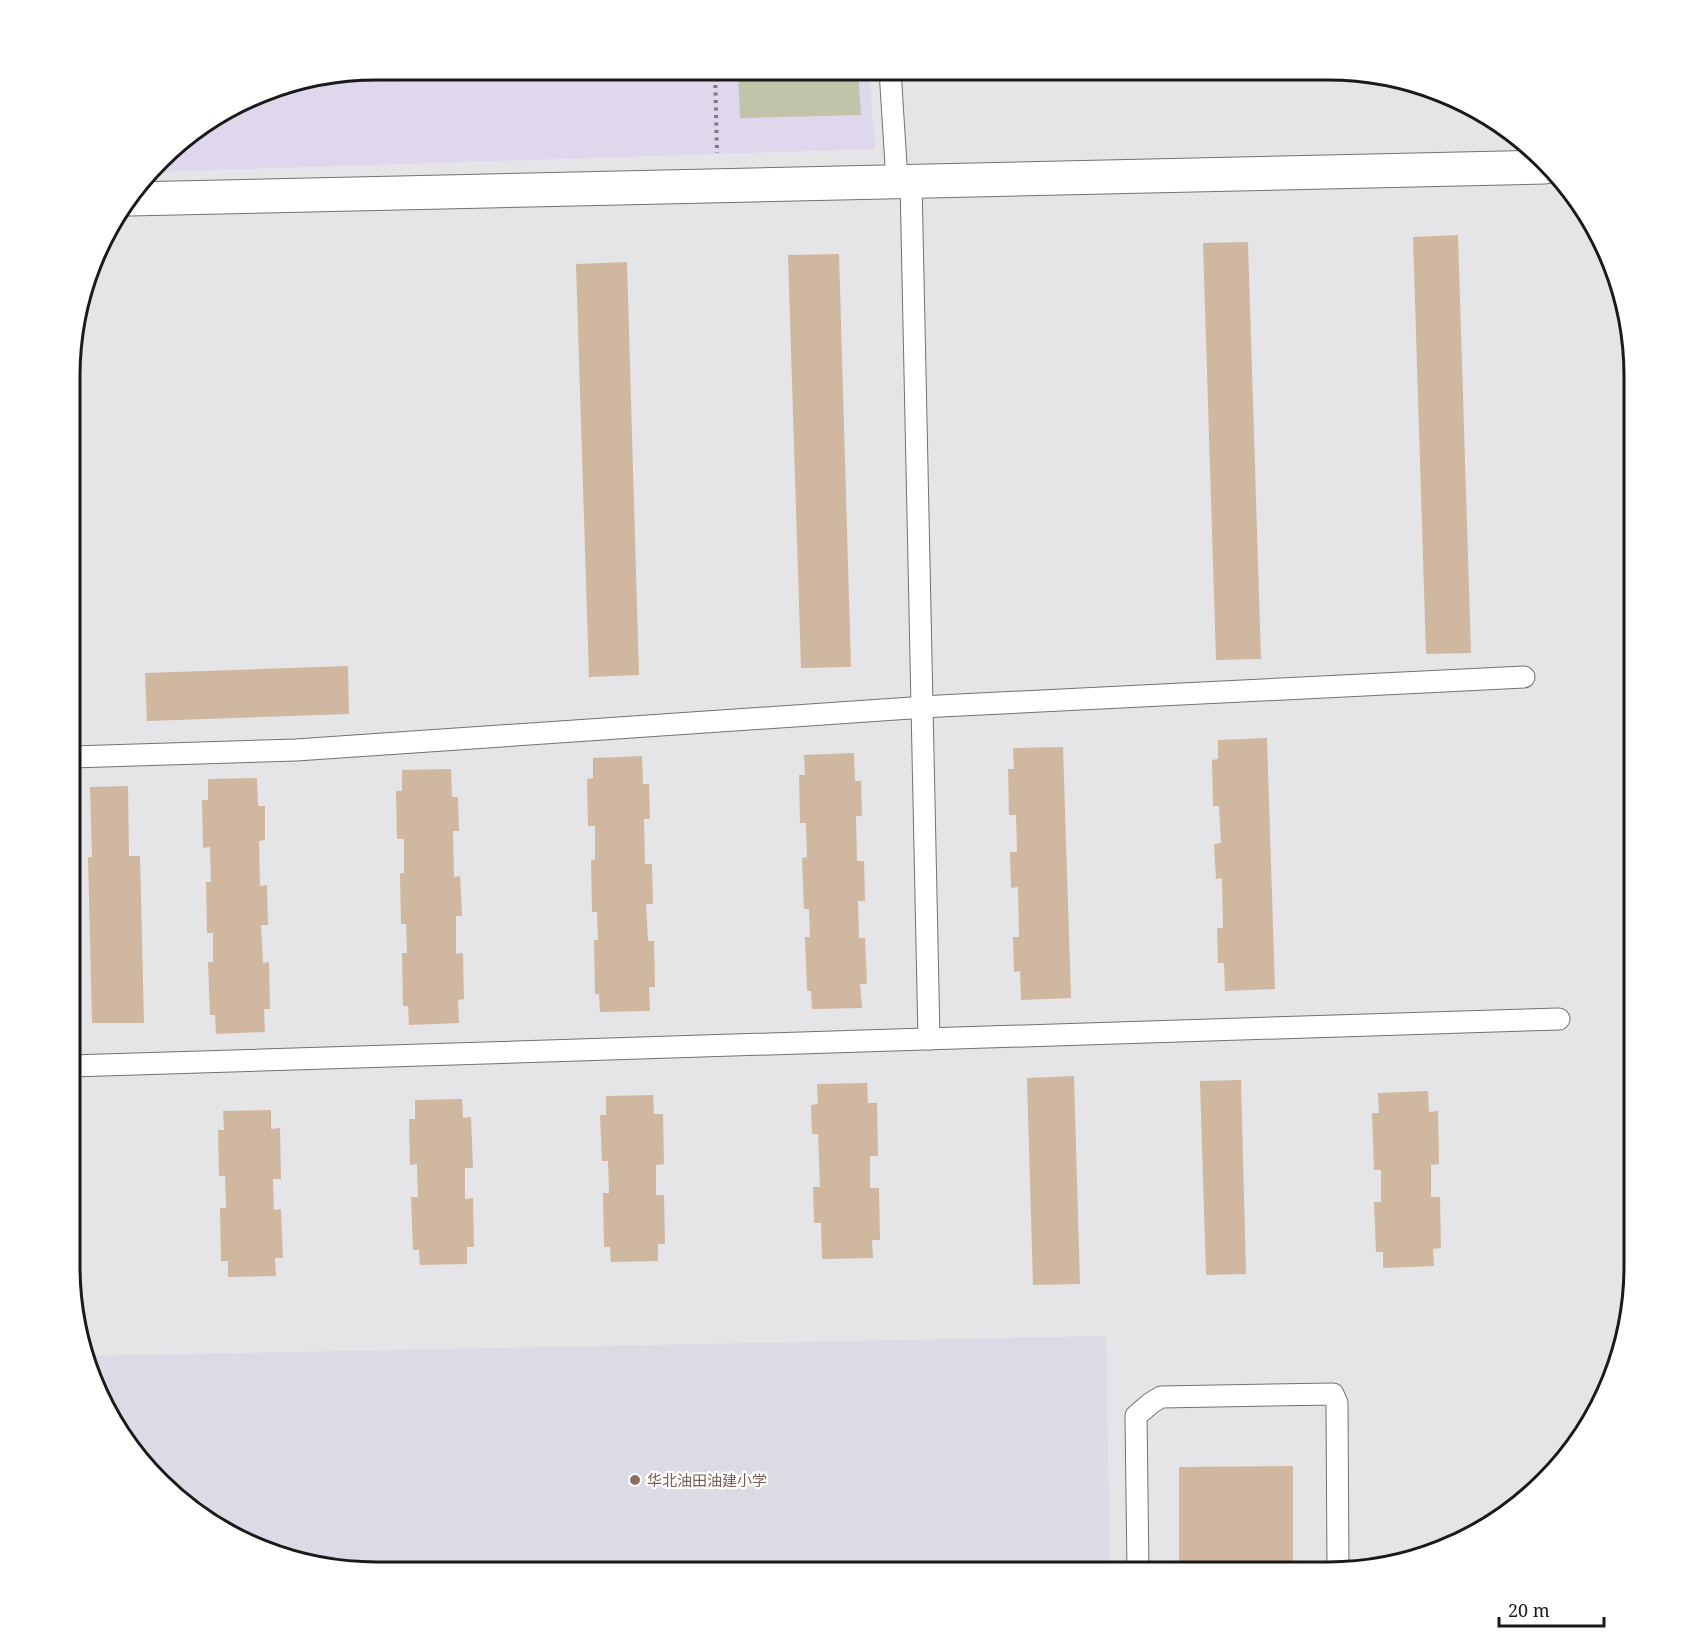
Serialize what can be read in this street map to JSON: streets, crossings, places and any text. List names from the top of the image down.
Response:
{
  "places": ["华北油田油建小学"],
  "scale_bar": "20 m"
}
